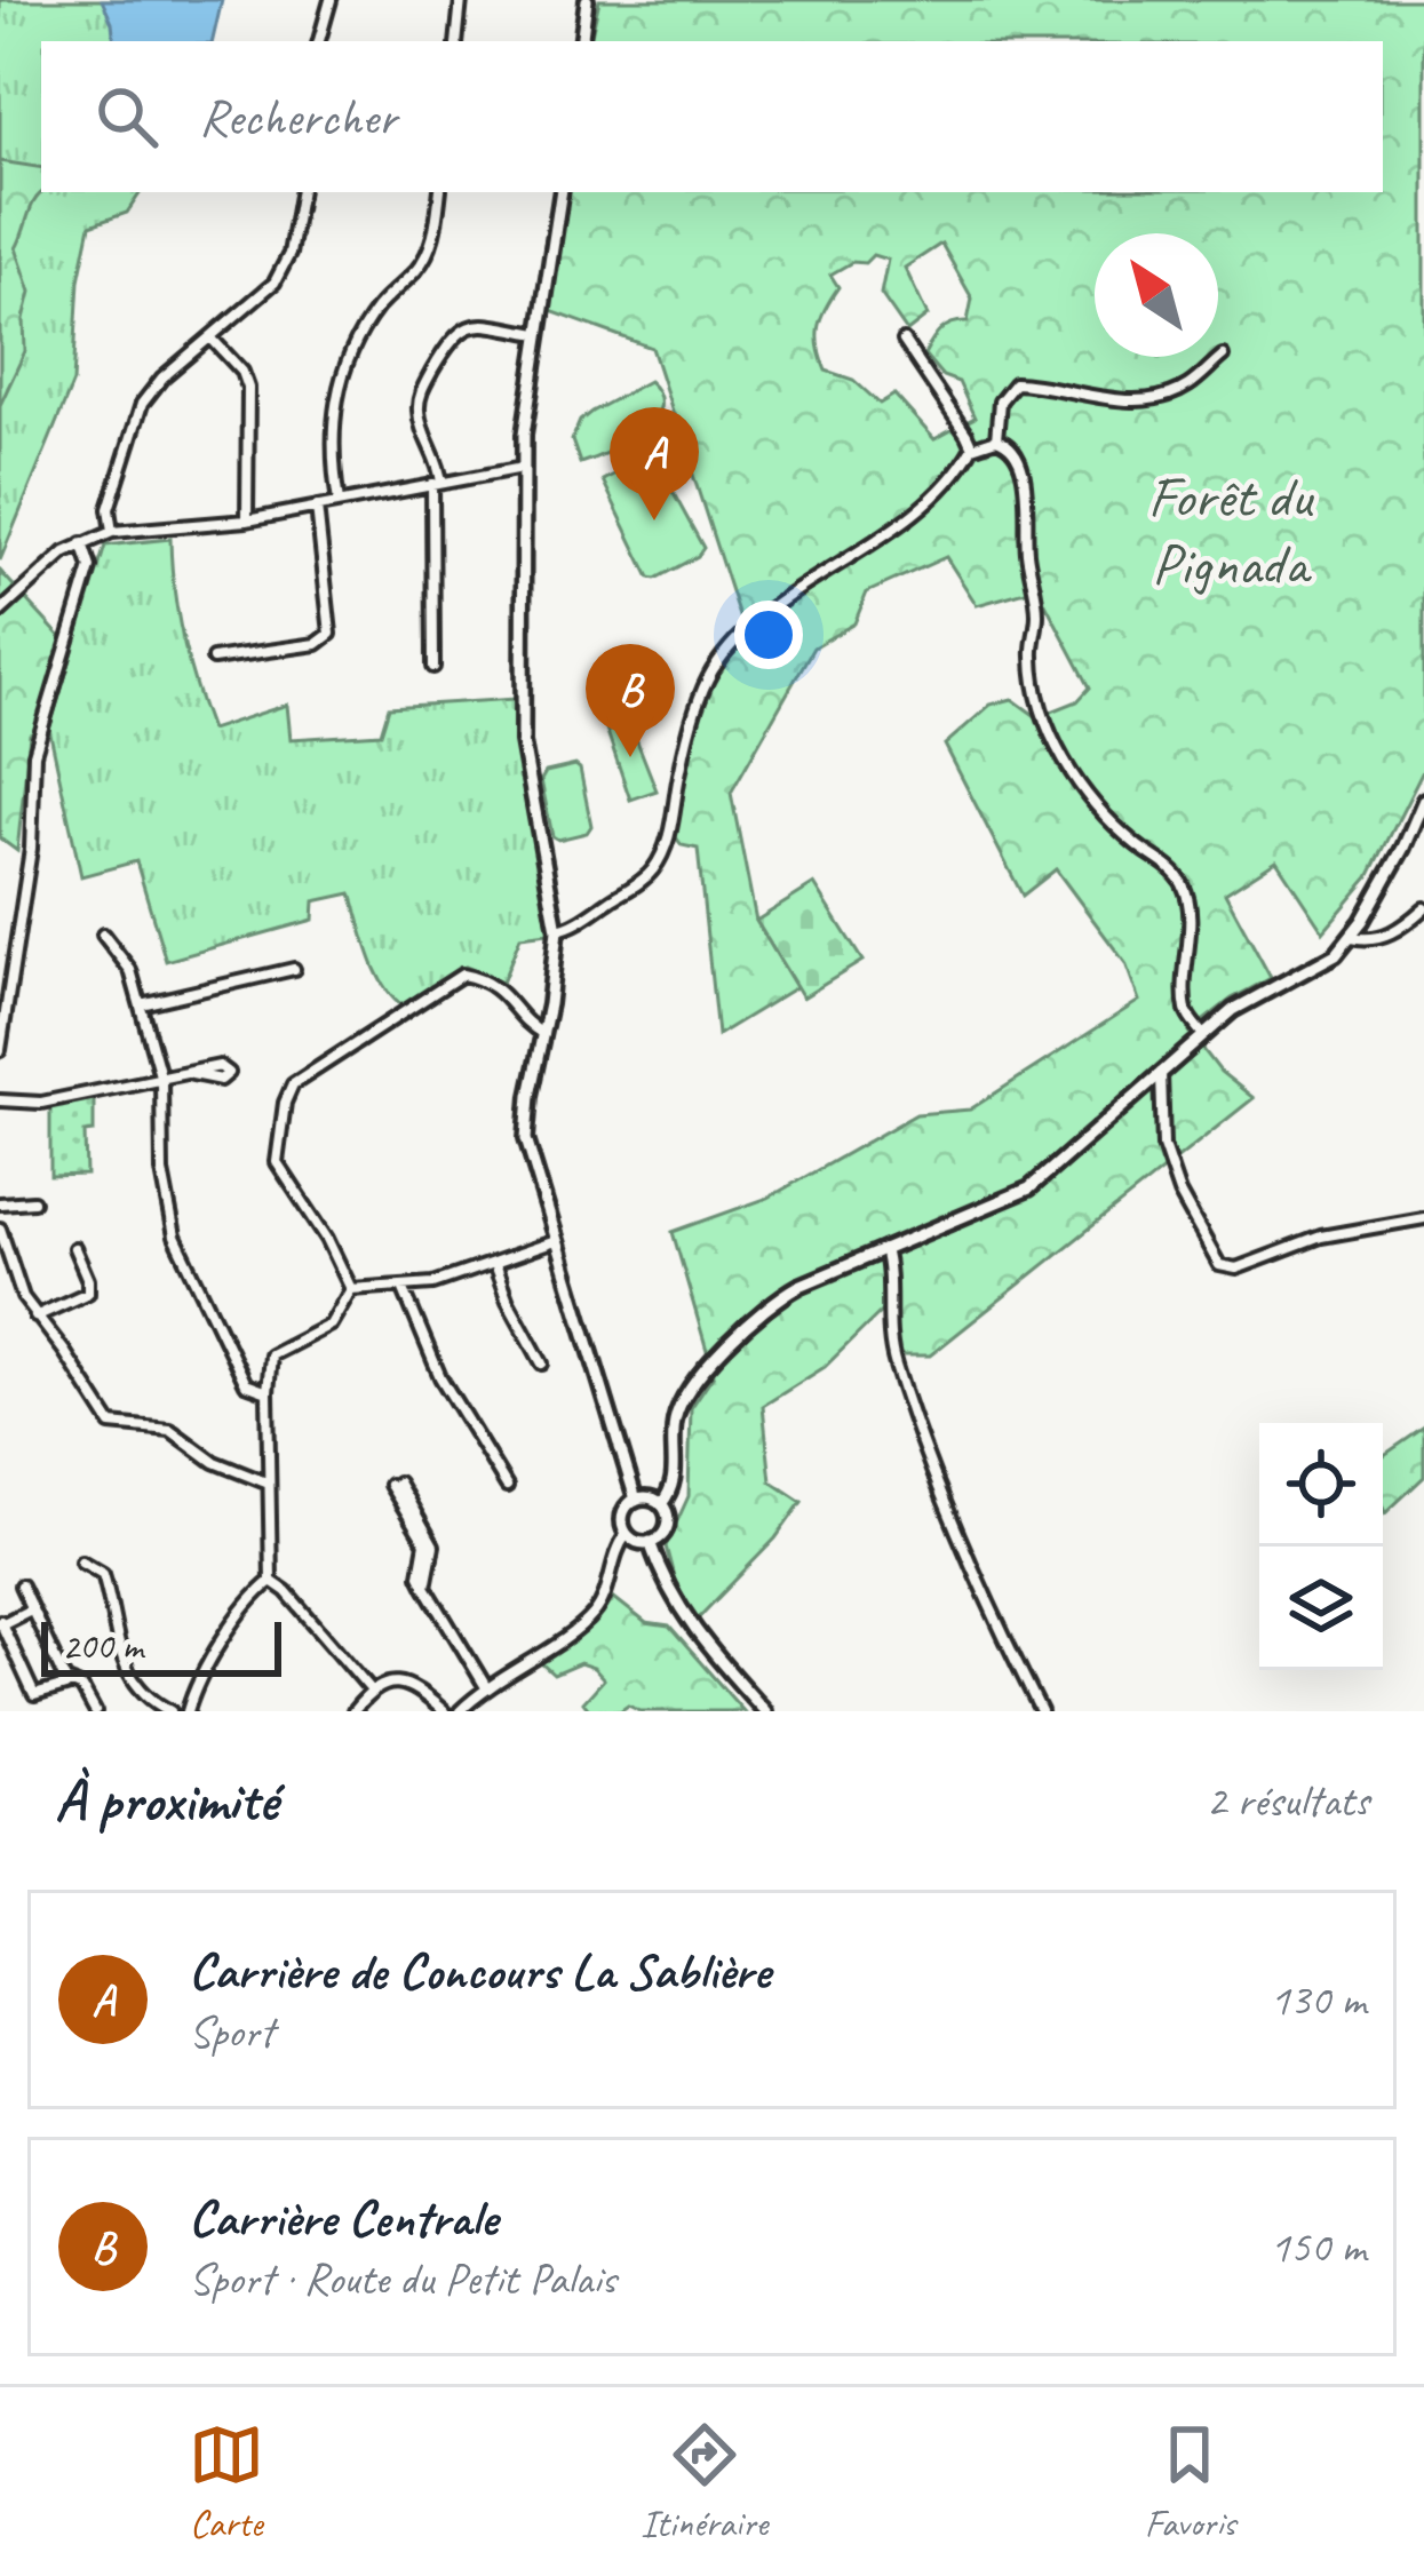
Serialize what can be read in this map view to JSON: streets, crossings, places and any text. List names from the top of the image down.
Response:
{
  "parks": ["Forêt du Pignada"],
  "scale_bar": "200 m",
  "north": "top left",
  "page": {
    "search": "Rechercher",
    "pins": ["A", "B"],
    "scale": "200 m",
    "heading": ["À proximité", "2 résultats"],
    "list": [
      {
        "mark": "A",
        "name": "Carrière de Concours La Sablière",
        "note": "Sport",
        "value": "130 m"
      },
      {
        "mark": "B",
        "name": "Carrière Centrale",
        "note": "Sport · Route du Petit Palais",
        "value": "150 m"
      }
    ],
    "nav": ["Carte", "Itinéraire", "Favoris"]
  }
}
